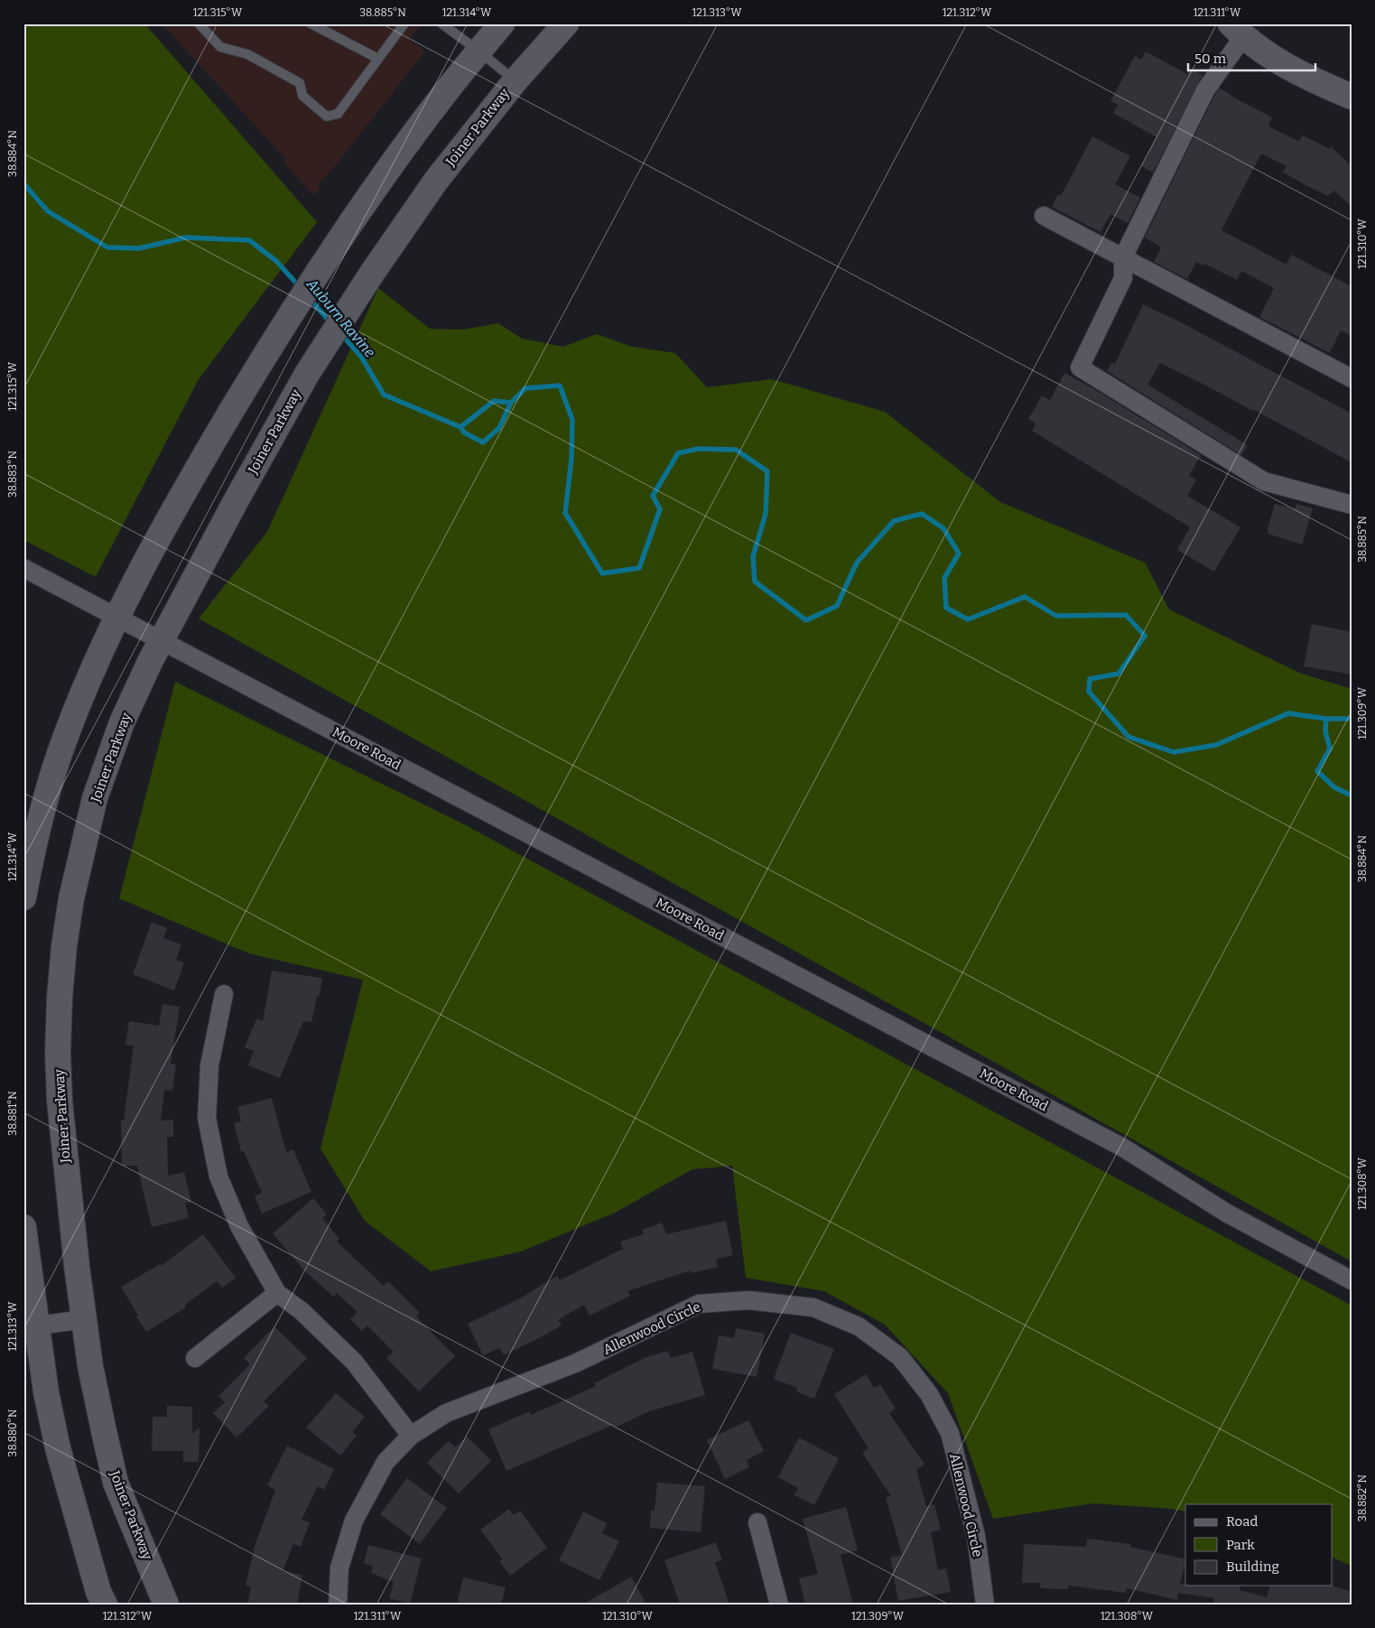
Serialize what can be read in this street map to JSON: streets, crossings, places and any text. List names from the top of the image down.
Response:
{
  "streets": {
    "main road": ["Joiner Parkway"],
    "street": ["Moore Road", "Allenwood Circle"]
  },
  "crossings": [
    ["Joiner Parkway", "Moore Road"]
  ],
  "water": ["Auburn Ravine"],
  "legend": ["Road", "Park", "Building"],
  "scale_bar": "50 m",
  "coordinates": [
    "121.315°W",
    "38.885°N",
    "121.314°W",
    "121.313°W",
    "121.312°W",
    "121.311°W",
    "38.884°N",
    "121.310°W",
    "38.883°N",
    "121.309°W",
    "38.881°N",
    "121.308°W",
    "38.880°N",
    "38.882°N"
  ]
}
